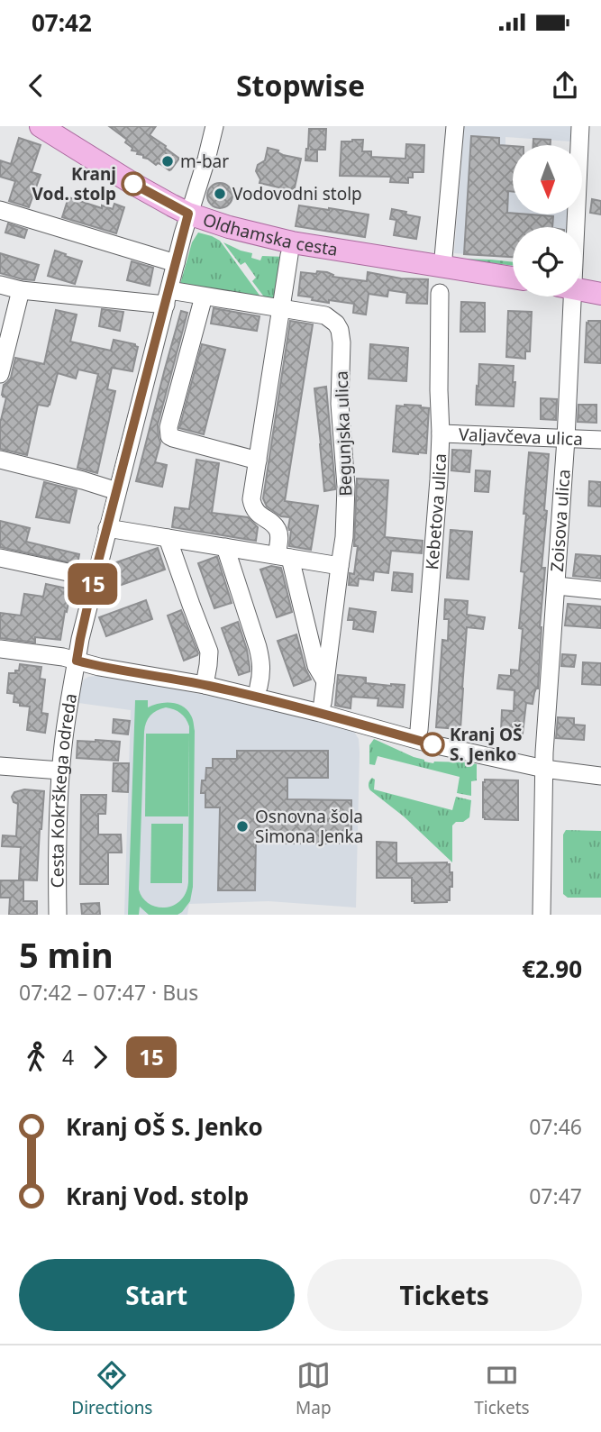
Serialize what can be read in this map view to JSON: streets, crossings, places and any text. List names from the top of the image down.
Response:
{
  "streets": {
    "main road": ["Oldhamska cesta"],
    "street": [
      "Begunjska ulica",
      "Valjavčeva ulica",
      "Kebetova ulica",
      "Zoisova ulica",
      "Cesta Kokrškega odreda"
    ]
  },
  "crossings": [
    ["Oldhamska cesta", "Cesta Kokrškega odreda"],
    ["Begunjska ulica", "Cesta Kokrškega odreda"],
    ["Valjavčeva ulica", "Kebetova ulica"],
    ["Valjavčeva ulica", "Zoisova ulica"]
  ],
  "places": [
    "m-bar",
    "Kranj Vod. stolp",
    "Vodovodni stolp",
    "Kranj OŠ S. Jenko",
    "Osnovna šola Simona Jenka"
  ],
  "lines": ["bus line 15"],
  "north": "bottom",
  "page": {
    "status": "07:42",
    "header": "Stopwise",
    "on_map": "15",
    "heading": ["5 min", "07:42 – 07:47 · Bus", "€2.90"],
    "legs": ["4", "15"],
    "list": [
      {
        "name": "Kranj OŠ S. Jenko",
        "value": "07:46"
      },
      {
        "name": "Kranj Vod. stolp",
        "value": "07:47"
      }
    ],
    "buttons": ["Start", "Tickets"],
    "tabs": ["Directions", "Map", "Tickets"]
  }
}
